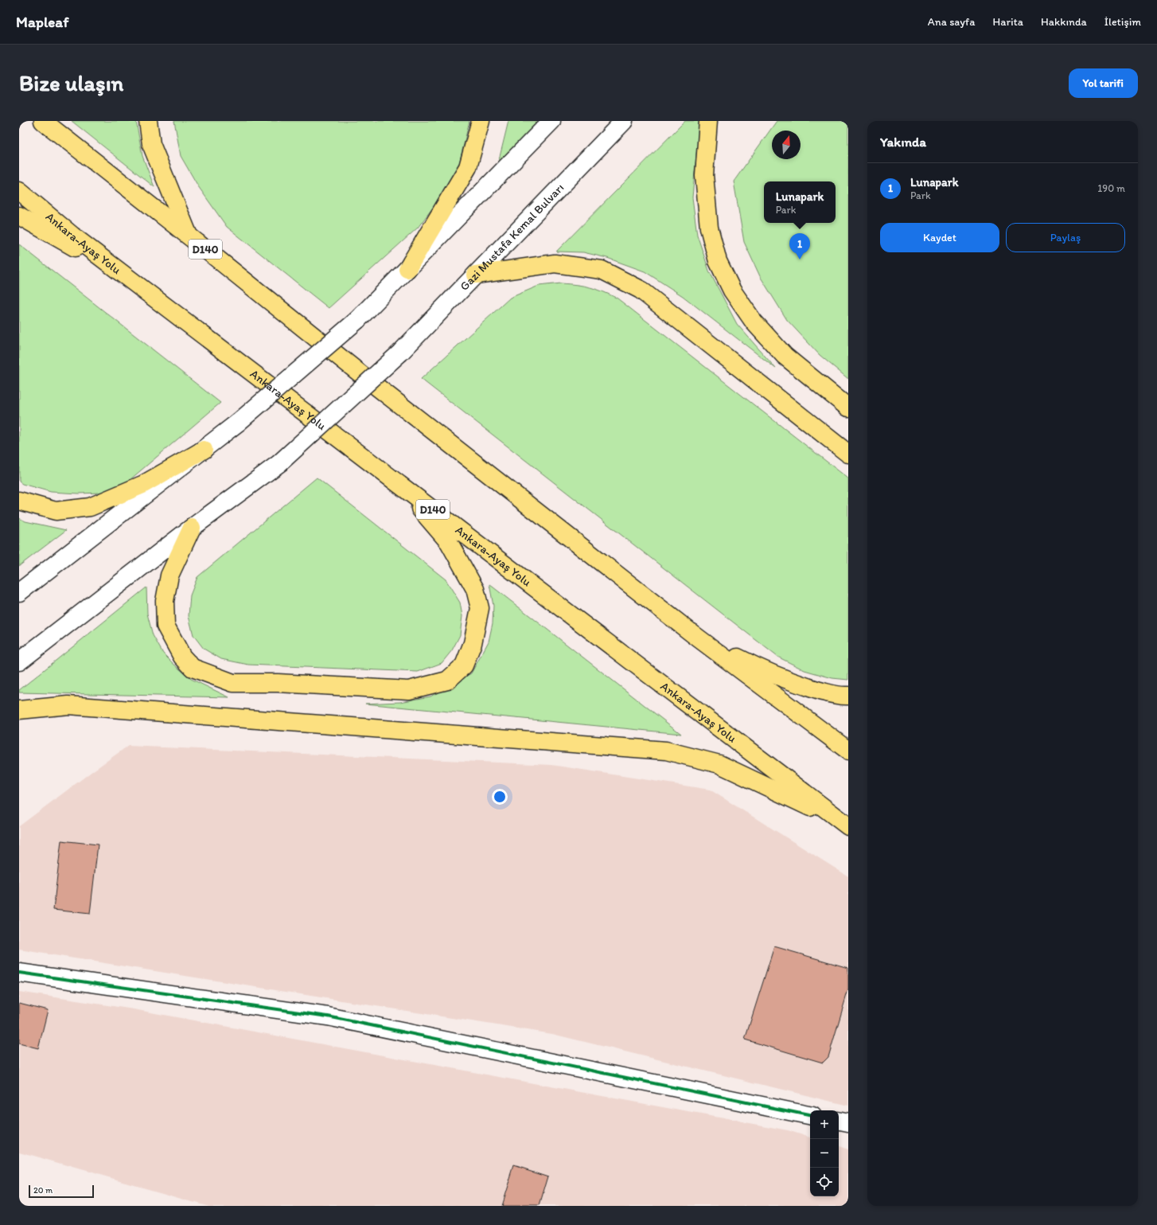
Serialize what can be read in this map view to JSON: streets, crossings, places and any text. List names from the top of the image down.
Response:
{
  "streets": {
    "highway": ["Ankara-Ayaş Yolu", "D140"],
    "main road": ["Gazi Mustafa Kemal Bulvarı"]
  },
  "scale_bar": "20 m",
  "north": "top",
  "page": {
    "header": "Mapleaf",
    "nav": [
      "Ana sayfa",
      "Harita",
      "Hakkında",
      "İletişim"
    ],
    "buttons": [
      "Yol tarifi",
      ["Kaydet", "Paylaş"]
    ],
    "title": "Bize ulaşın",
    "heading": "Yakında",
    "list": [
      {
        "mark": "1",
        "name": "Lunapark",
        "note": "Park",
        "value": "190 m"
      }
    ],
    "popup": ["Lunapark", "Park"],
    "pins": "1",
    "map_buttons": ["+", "−"],
    "scale": "20 m"
  }
}
